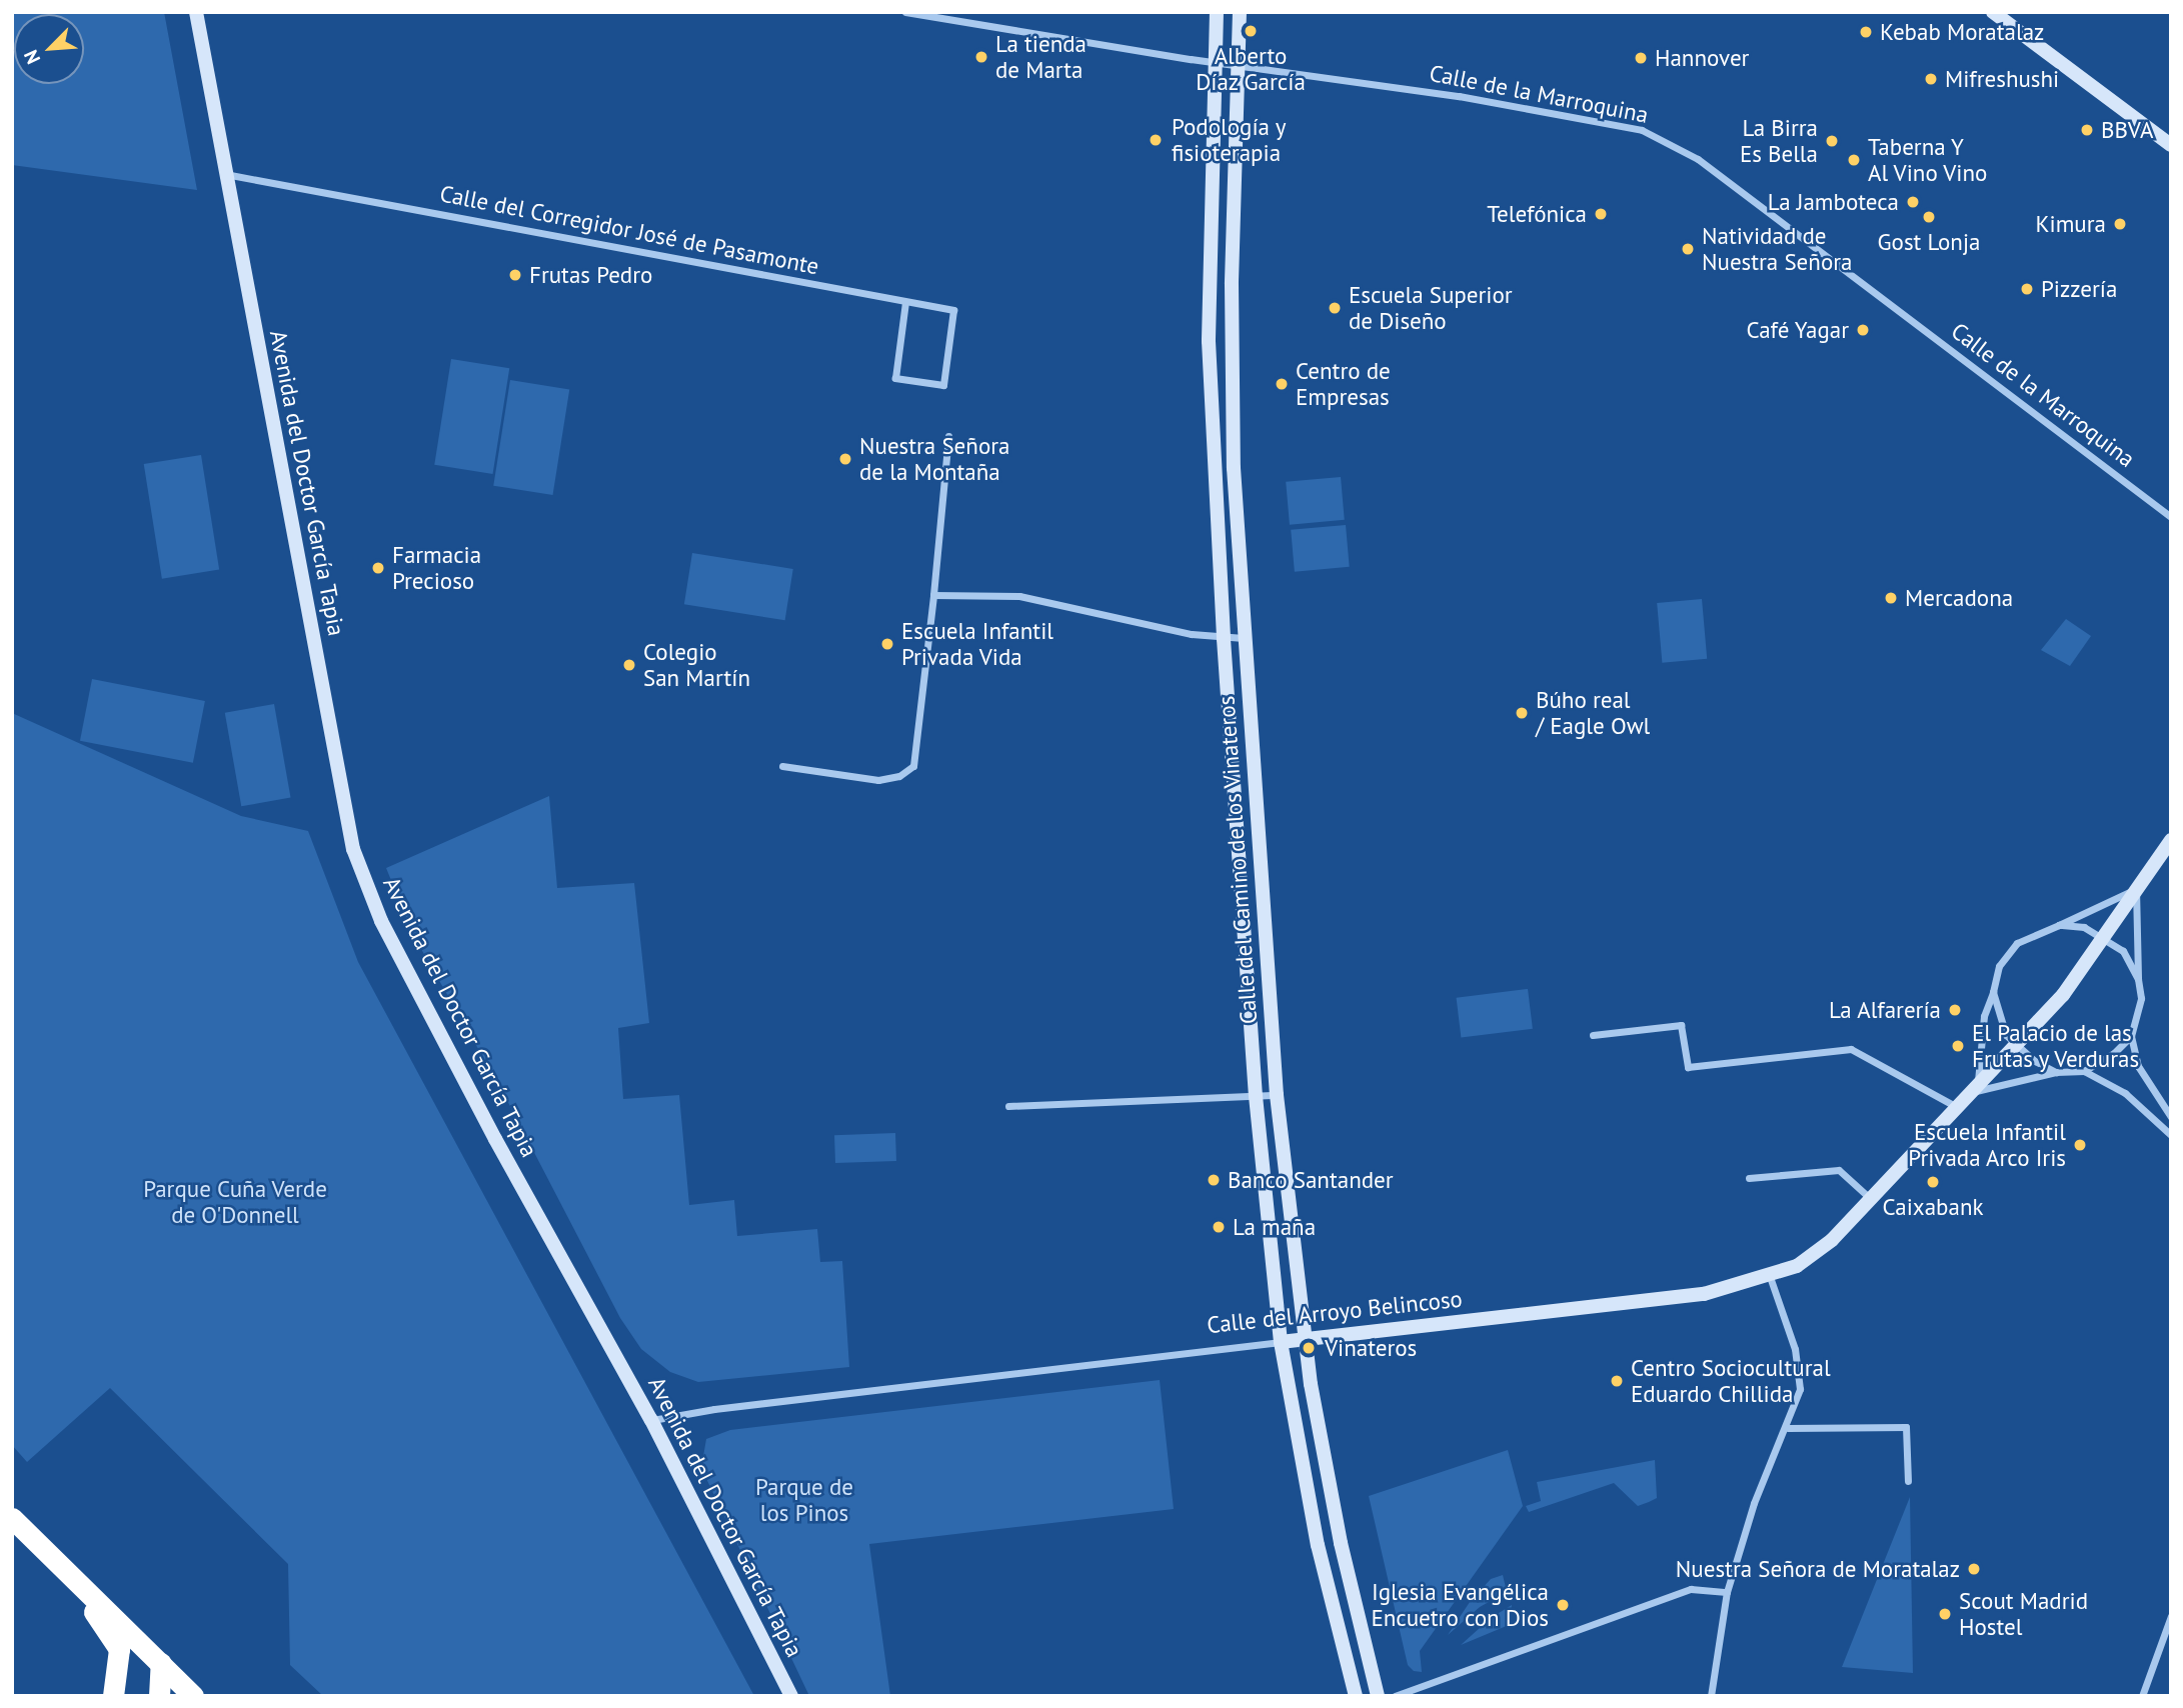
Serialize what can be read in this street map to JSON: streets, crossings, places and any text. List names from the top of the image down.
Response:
{
  "streets": {
    "main road": ["Avenida del Doctor García Tapia", "Calle del Camino de los Vinateros", "Calle del Arroyo Belincoso"],
    "street": ["Calle de la Marroquina", "Calle del Corregidor José de Pasamonte"]
  },
  "crossings": [
    ["Calle de la Marroquina", "Calle del Camino de los Vinateros"],
    ["Calle del Corregidor José de Pasamonte", "Avenida del Doctor García Tapia"],
    ["Avenida del Doctor García Tapia", "Calle del Arroyo Belincoso"],
    ["Calle del Camino de los Vinateros", "Calle del Arroyo Belincoso"]
  ],
  "parks": ["Parque Cuña Verde de O'Donnell", "Parque de los Pinos"],
  "places": [
    "Alberto Díaz García",
    "Kebab Moratalaz",
    "La tienda de Marta",
    "Hannover",
    "Mifreshushi",
    "BBVA",
    "Podología y fisioterapia",
    "La Birra Es Bella",
    "Taberna Y Al Vino Vino",
    "La Jamboteca",
    "Telefónica",
    "Gost Lonja",
    "Kimura",
    "Natividad de Nuestra Señora",
    "Frutas Pedro",
    "Pizzería",
    "Escuela Superior de Diseño",
    "Café Yagar",
    "Centro de Empresas",
    "Nuestra Señora de la Montaña",
    "Farmacia Precioso",
    "Mercadona",
    "Escuela Infantil Privada Vida",
    "Colegio San Martín",
    "Búho real / Eagle Owl",
    "La Alfarería",
    "El Palacio de las Frutas y Verduras",
    "Escuela Infantil Privada Arco Iris",
    "Banco Santander",
    "Caixabank",
    "La maña",
    "Vinateros",
    "Centro Sociocultural Eduardo Chillida",
    "Nuestra Señora de Moratalaz",
    "Iglesia Evangélica Encuetro con Dios",
    "Scout Madrid Hostel"
  ],
  "north": "bottom left"
}
